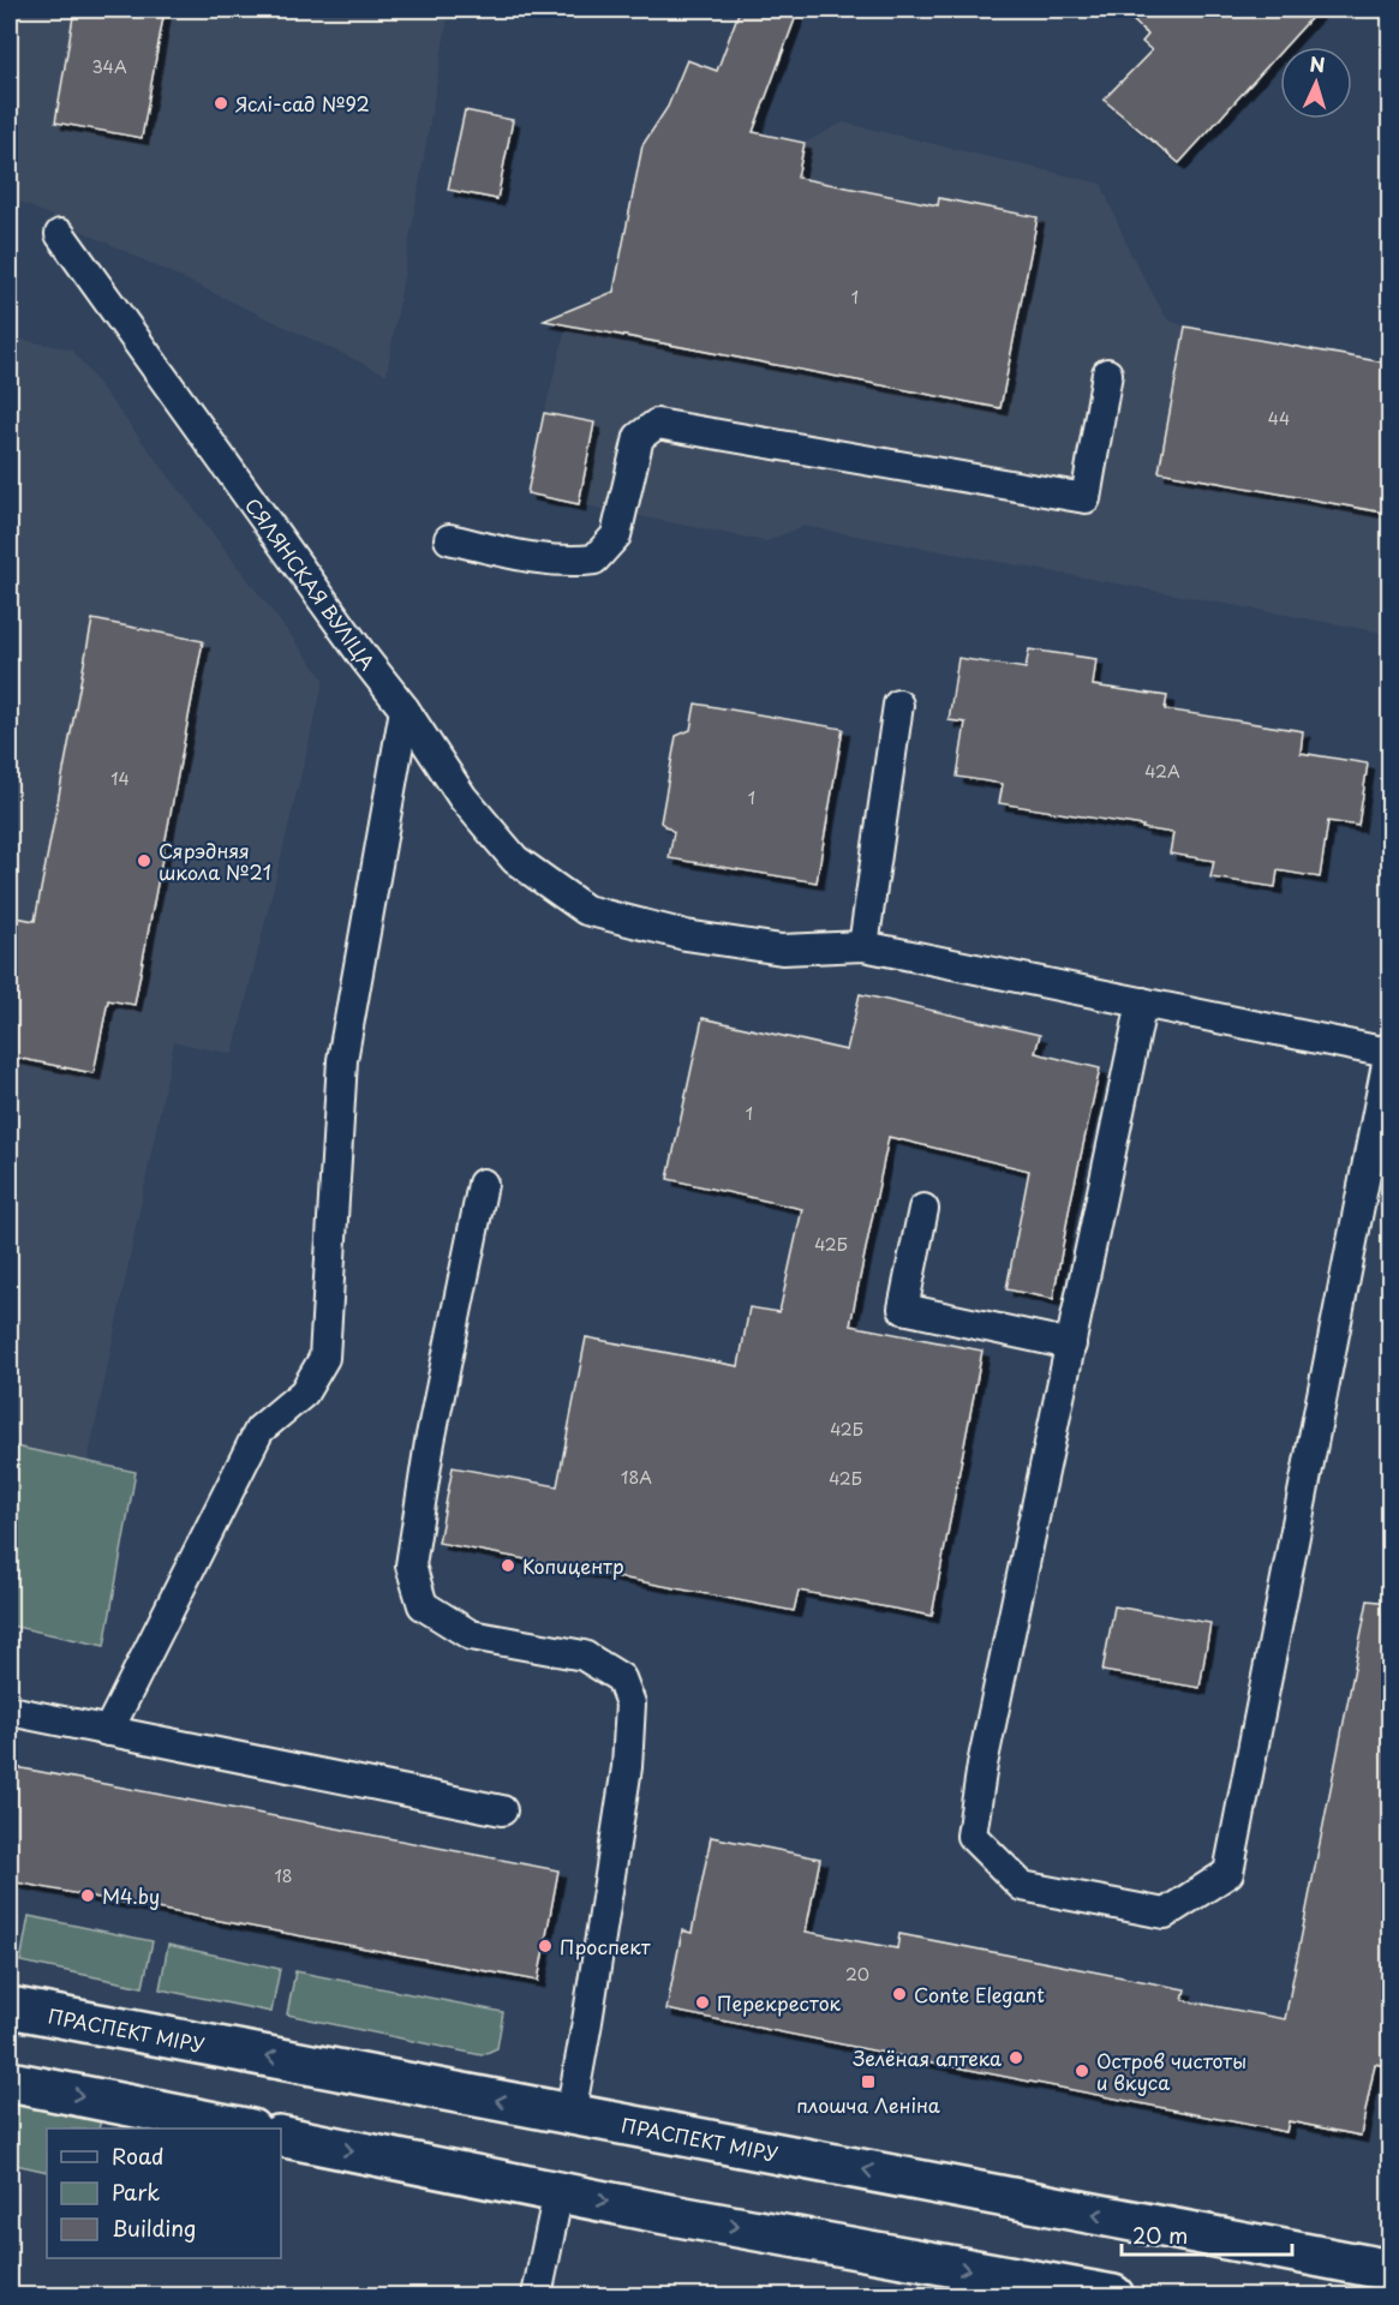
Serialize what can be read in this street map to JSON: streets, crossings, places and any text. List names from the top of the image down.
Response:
{
  "streets": {
    "main road": ["ПРАСПЕКТ МІРУ"],
    "lane": ["СЯЛЯНСКАЯ ВУЛІЦА"]
  },
  "places": {
    "other": [
      "Яслі-сад №92",
      "Сярэдняя школа №21",
      "Копицентр",
      "М4.by",
      "Проспект",
      "Conte Elegant",
      "Перекресток",
      "Зелёная аптека",
      "Остров чистоты и вкуса"
    ],
    "transit": ["плошча Леніна"]
  },
  "house_numbers": [
    "34А",
    "1",
    "44",
    "42А",
    "14",
    "1",
    "1",
    "42Б",
    "42Б",
    "18А",
    "42Б",
    "18",
    "20"
  ],
  "legend": ["Road", "Park", "Building"],
  "scale_bar": "20 m",
  "north": "top"
}
